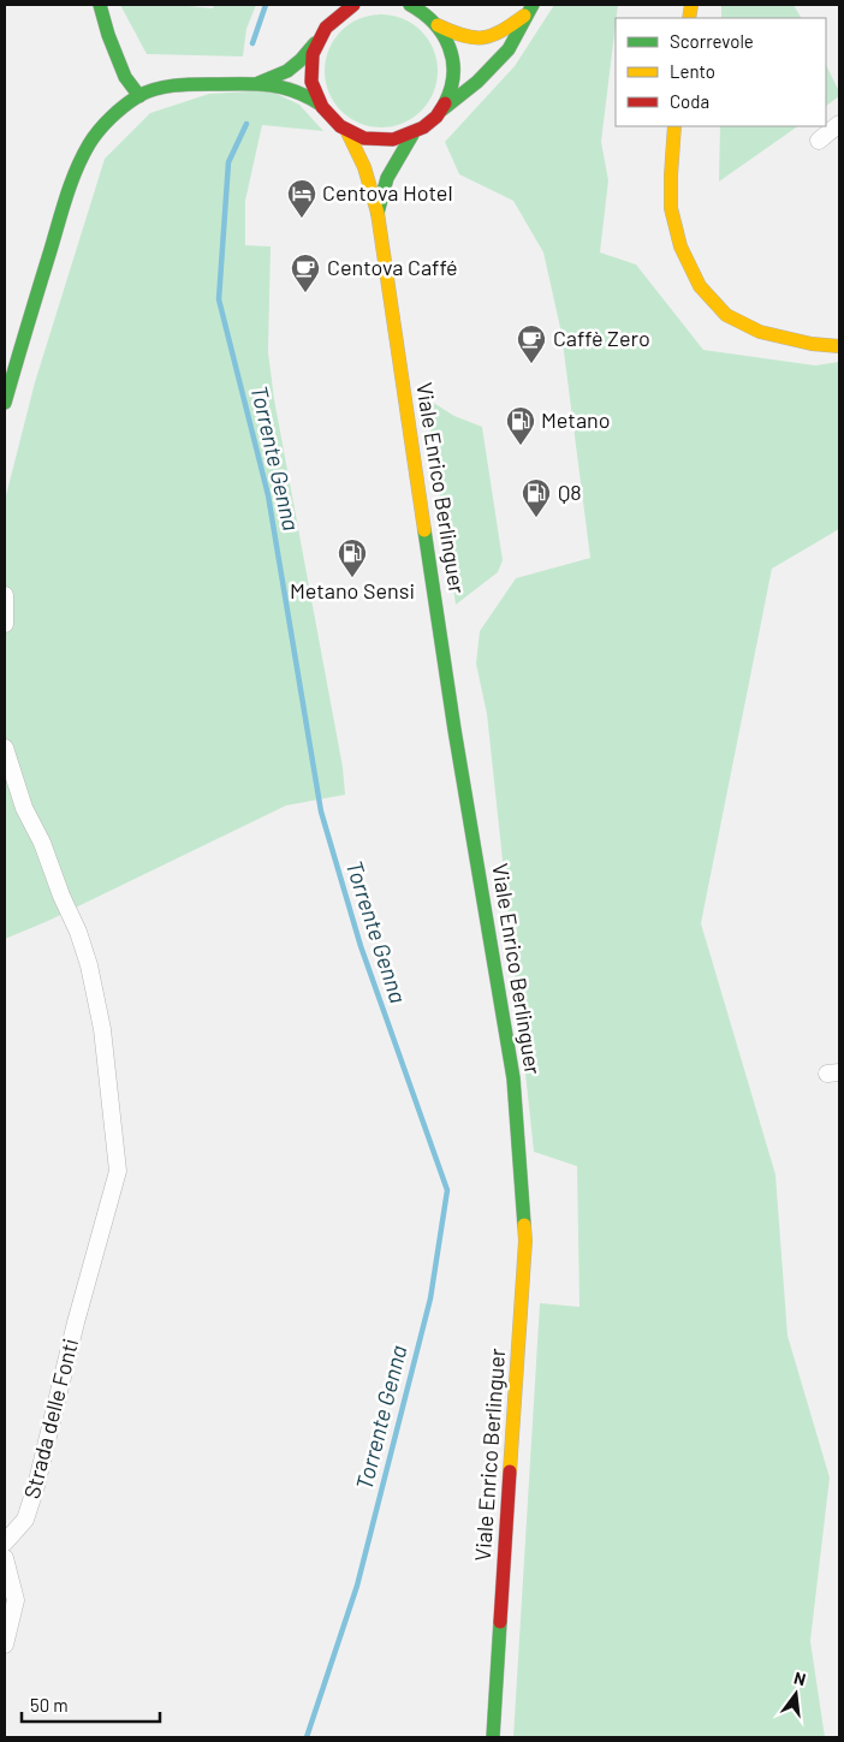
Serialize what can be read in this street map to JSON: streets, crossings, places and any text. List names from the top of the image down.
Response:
{
  "streets": {
    "main road": ["Viale Enrico Berlinguer"],
    "street": ["Strada delle Fonti"]
  },
  "water": ["Torrente Genna"],
  "places": {
    "hotel": ["Centova Hotel"],
    "cafe": ["Centova Caffé", "Caffè Zero"],
    "fuel station": ["Metano", "Q8", "Metano Sensi"]
  },
  "legend": ["Scorrevole", "Lento", "Coda"],
  "scale_bar": "50 m",
  "north": "top"
}
